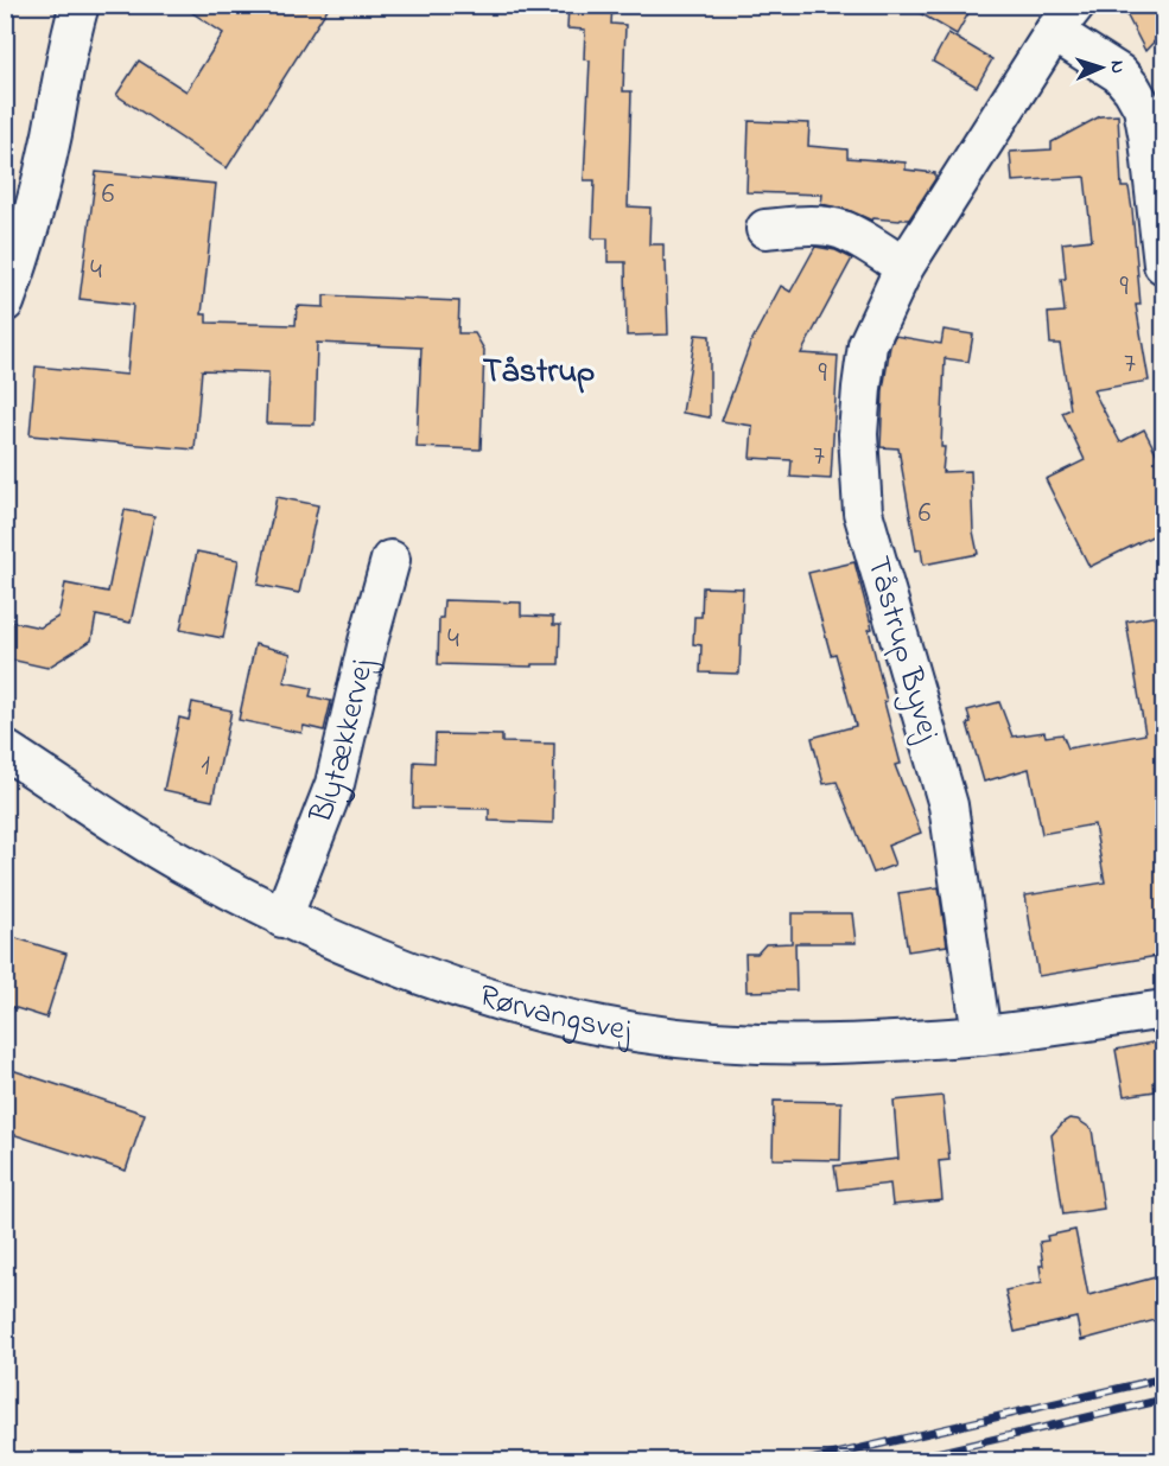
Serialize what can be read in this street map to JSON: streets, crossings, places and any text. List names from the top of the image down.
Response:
{
  "streets": {
    "street": ["Tåstrup Byvej", "Blytækkervej", "Rørvangsvej"]
  },
  "crossings": [
    ["Tåstrup Byvej", "Rørvangsvej"],
    ["Blytækkervej", "Rørvangsvej"]
  ],
  "districts": ["Tåstrup"],
  "house_numbers": [
    "6",
    "4",
    "9",
    "7",
    "9",
    "7",
    "6",
    "4",
    "1"
  ],
  "north": "right"
}
